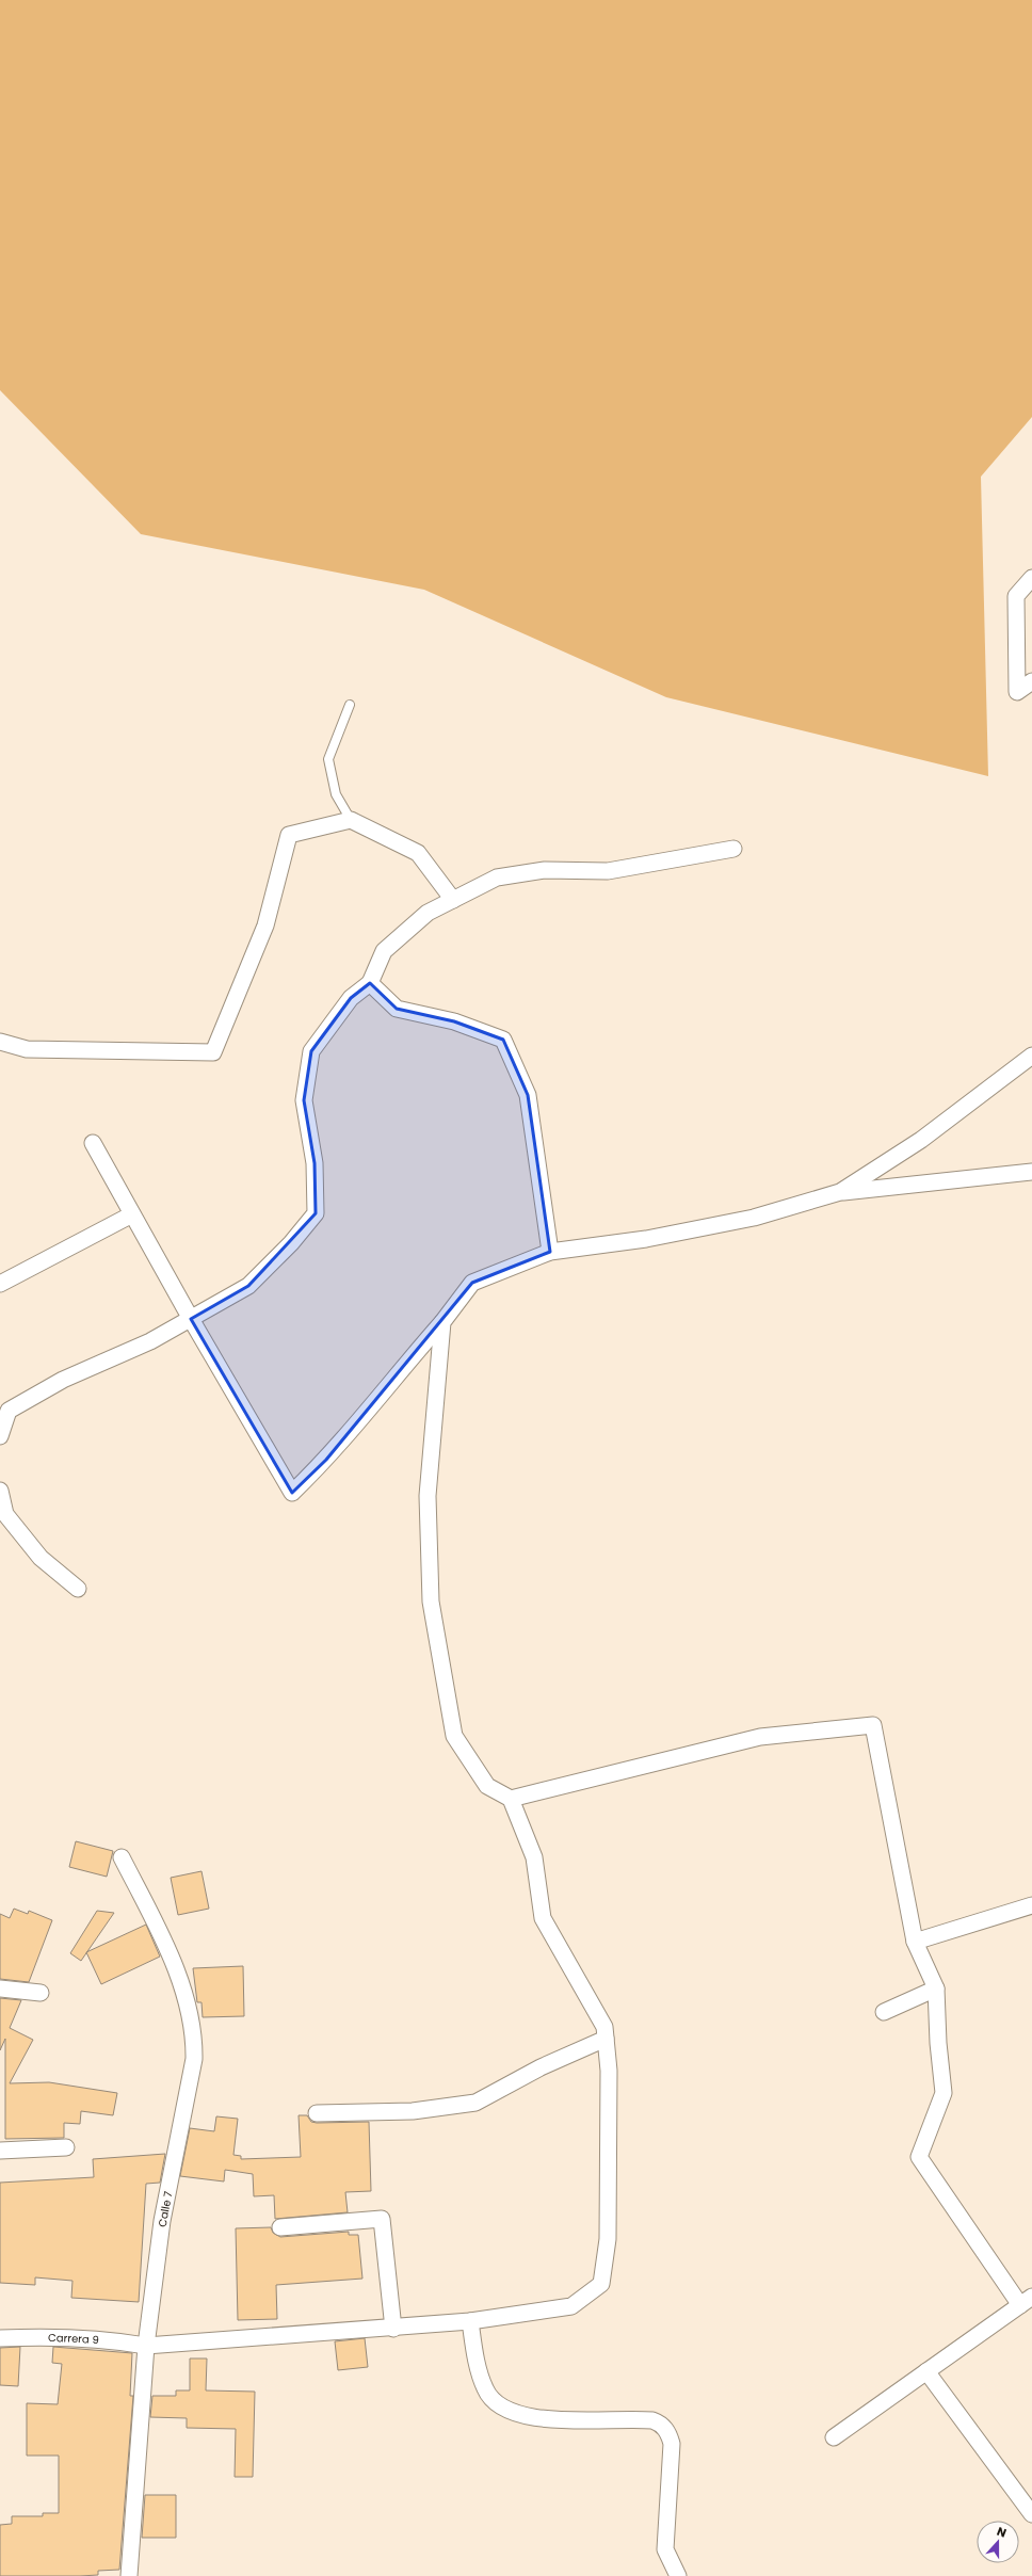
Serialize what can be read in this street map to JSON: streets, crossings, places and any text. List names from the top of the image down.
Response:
{
  "streets": {
    "street": ["Calle 7", "Carrera 9"]
  },
  "crossings": [
    ["Calle 7", "Carrera 9"]
  ],
  "north": "top"
}
